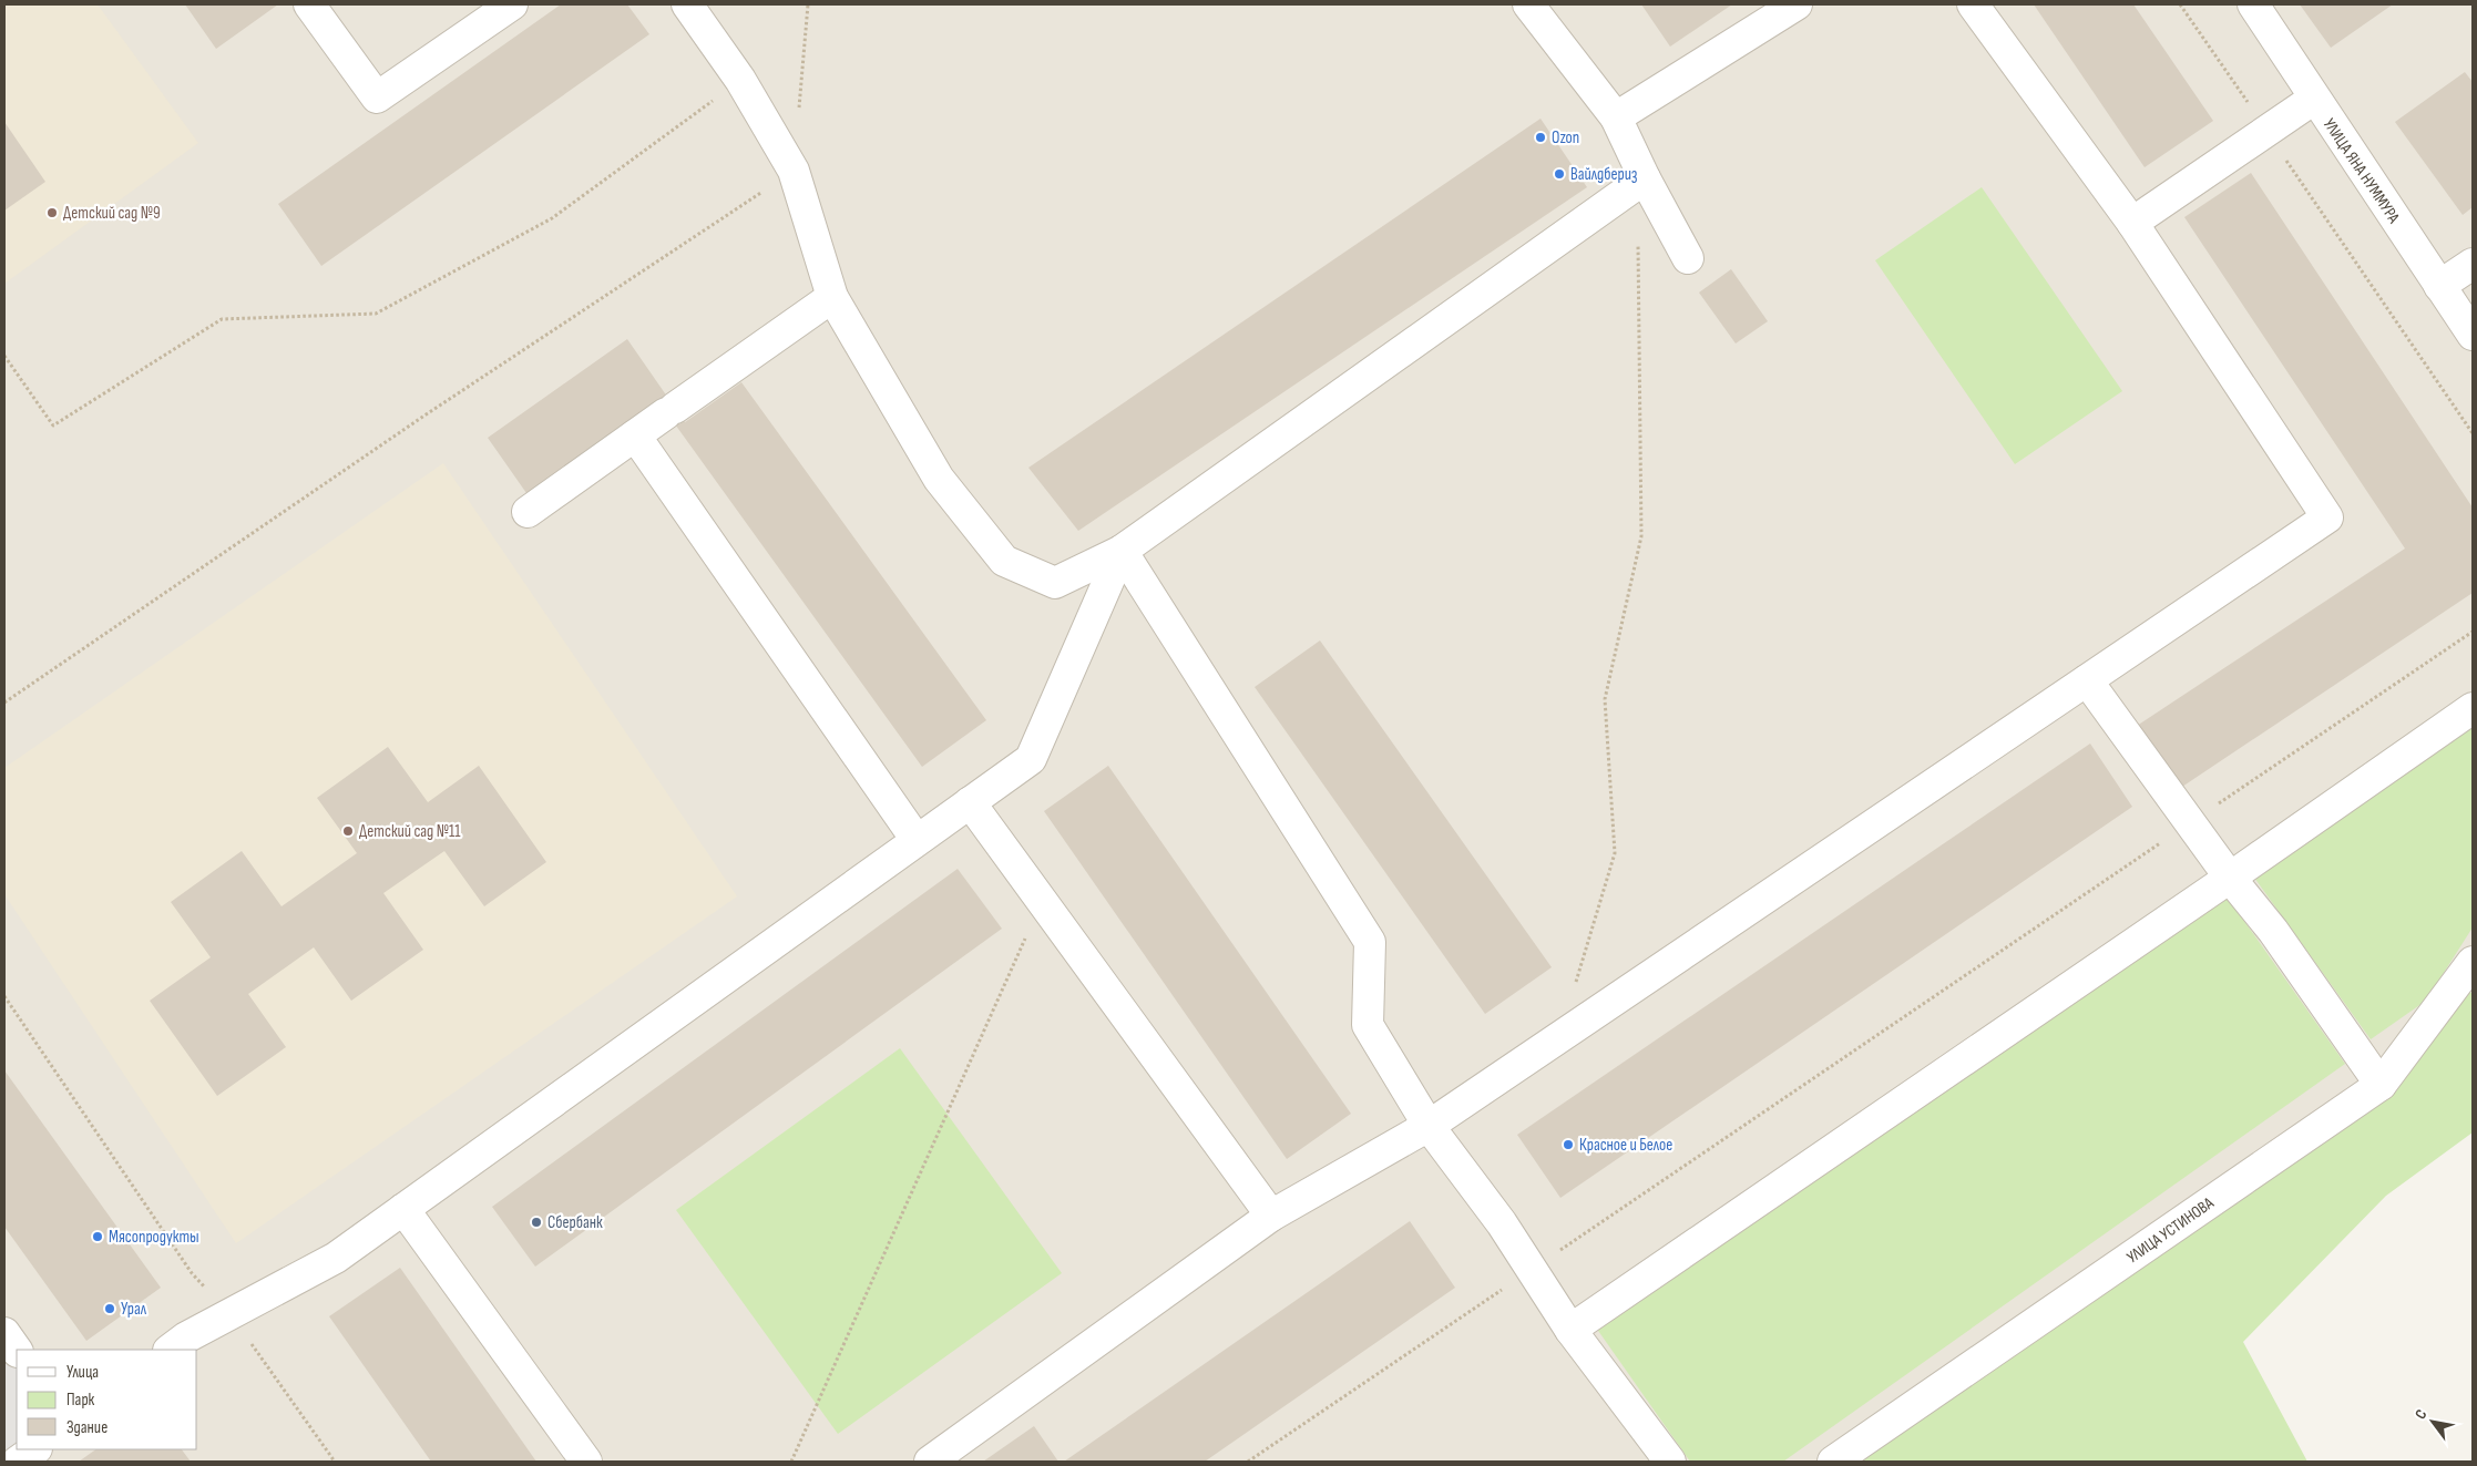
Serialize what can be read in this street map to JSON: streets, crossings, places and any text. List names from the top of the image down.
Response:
{
  "streets": {
    "street": ["УЛИЦА ЯНА НУММУРА", "УЛИЦА УСТИНОВА"]
  },
  "places": [
    "Ozon",
    "Вайлдбериз",
    "Детский сад №9",
    "Детский сад №11",
    "Красное и Белое",
    "Сбербанк",
    "Мясопродукты",
    "Урал"
  ],
  "legend": ["Улица", "Парк", "Здание"],
  "north": "top left"
}
